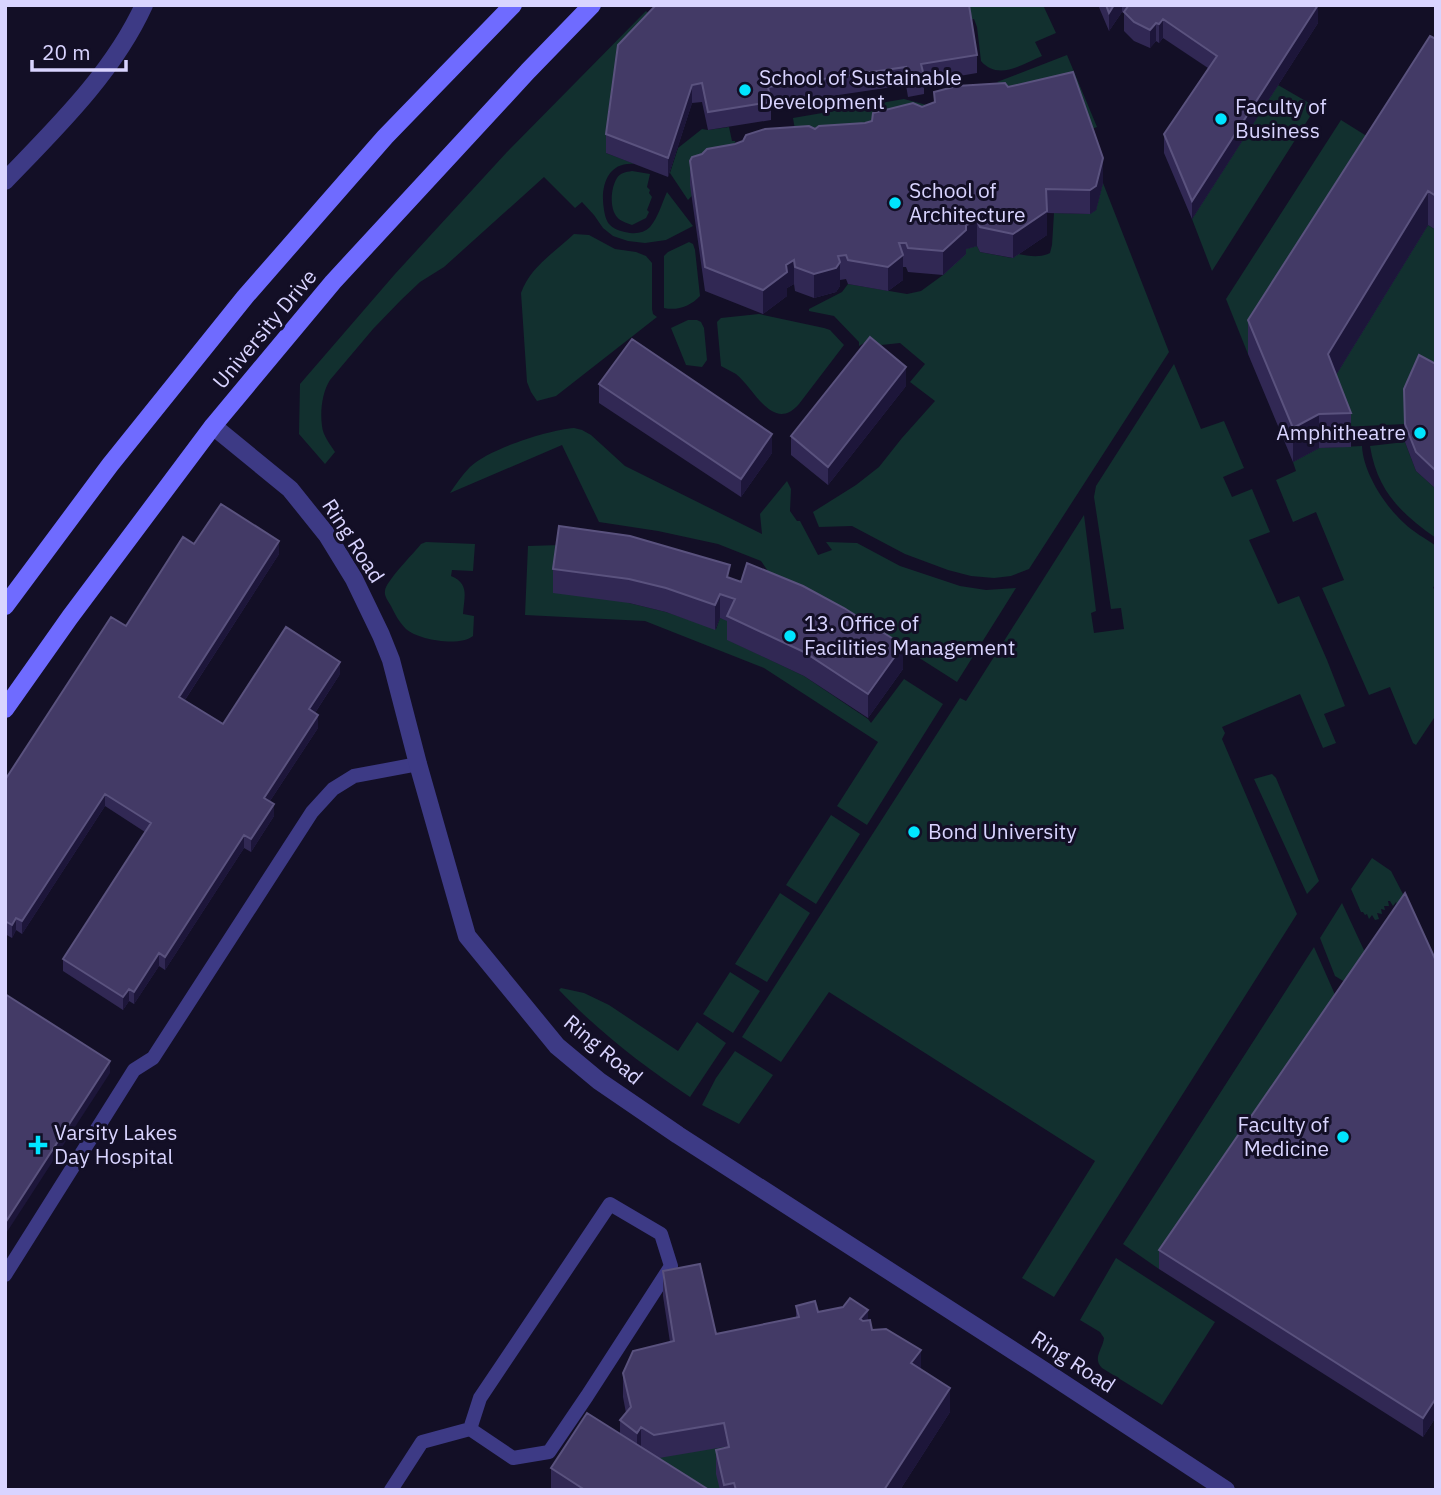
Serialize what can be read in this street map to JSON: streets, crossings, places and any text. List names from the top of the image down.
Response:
{
  "streets": {
    "street": ["University Drive", "Ring Road"]
  },
  "crossings": [
    ["University Drive", "Ring Road"]
  ],
  "places": {
    "other": [
      "School of Sustainable Development",
      "Faculty of Business",
      "School of Architecture",
      "Amphitheatre",
      "13. Office of Facilities Management",
      "Bond University",
      "Faculty of Medicine"
    ],
    "health": ["Varsity Lakes Day Hospital"]
  },
  "scale_bar": "20 m"
}
